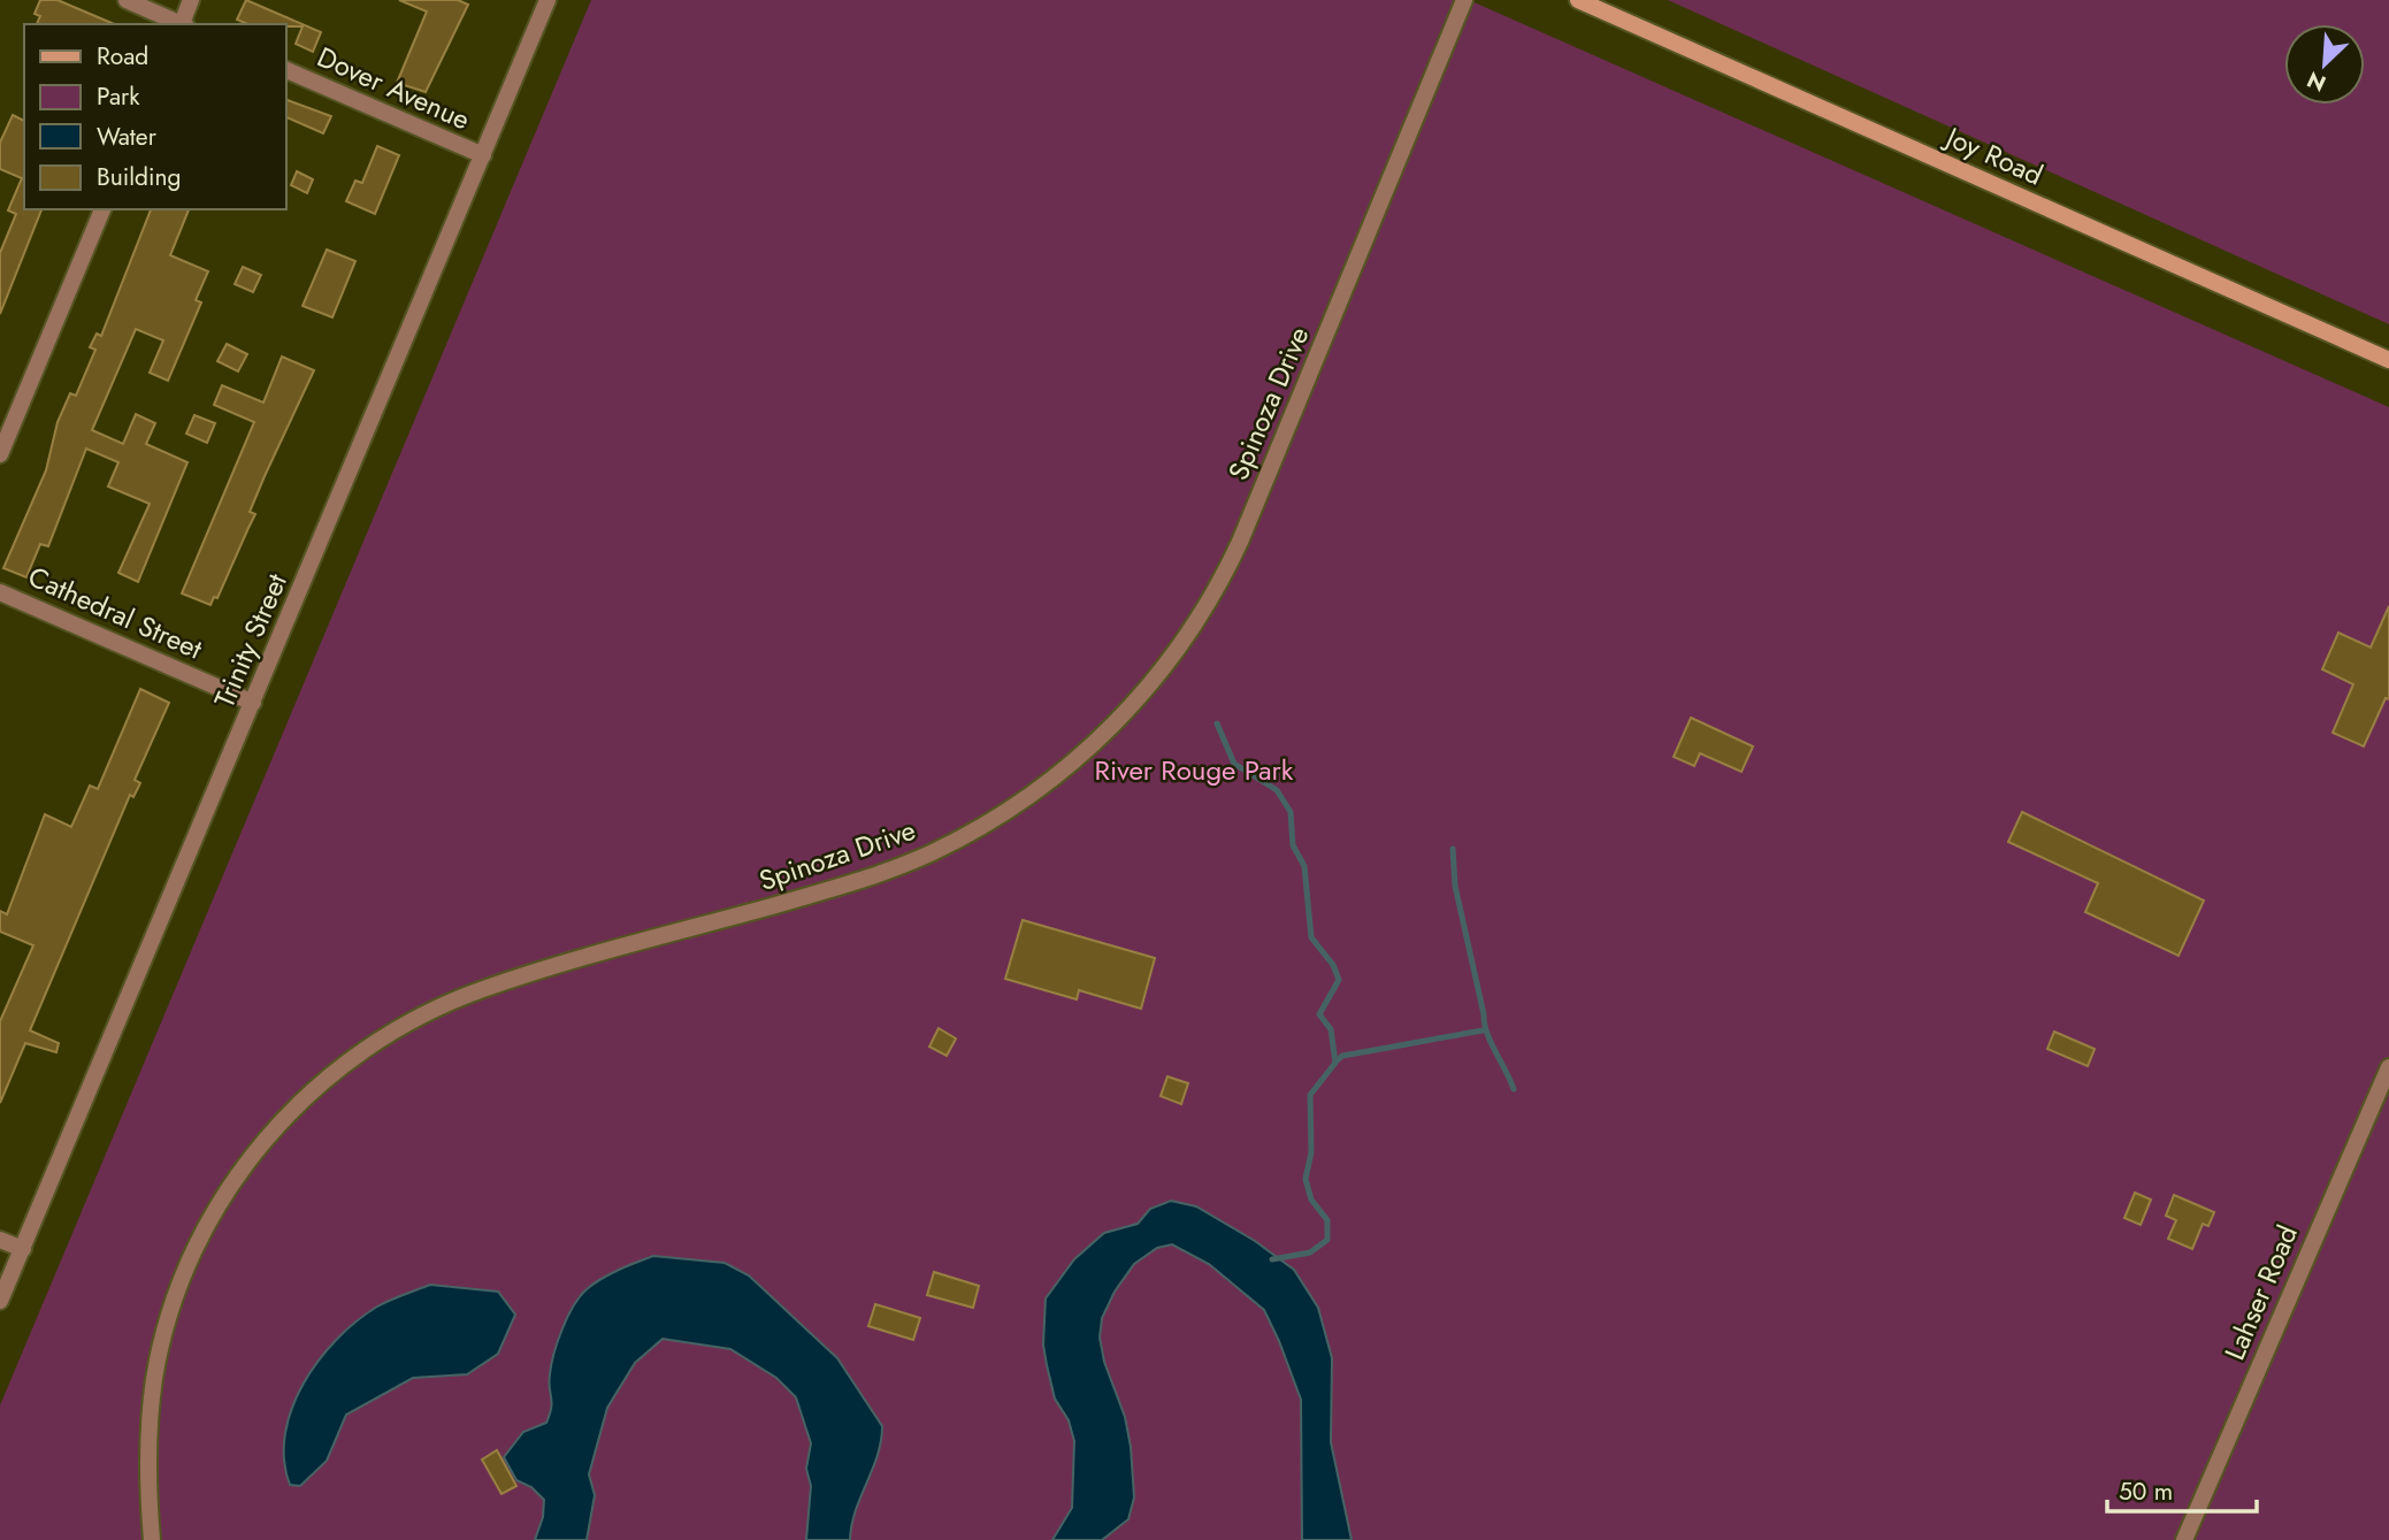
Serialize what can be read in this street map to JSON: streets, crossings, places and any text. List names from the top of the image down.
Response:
{
  "streets": {
    "main road": ["Joy Road"],
    "street": [
      "Dover Avenue",
      "Spinoza Drive",
      "Cathedral Street",
      "Trinity Street",
      "Lahser Road"
    ]
  },
  "crossings": [
    ["Dover Avenue", "Trinity Street"],
    ["Cathedral Street", "Trinity Street"]
  ],
  "parks": ["River Rouge Park"],
  "legend": [
    "Road",
    "Park",
    "Water",
    "Building"
  ],
  "scale_bar": "50 m",
  "north": "bottom left"
}
